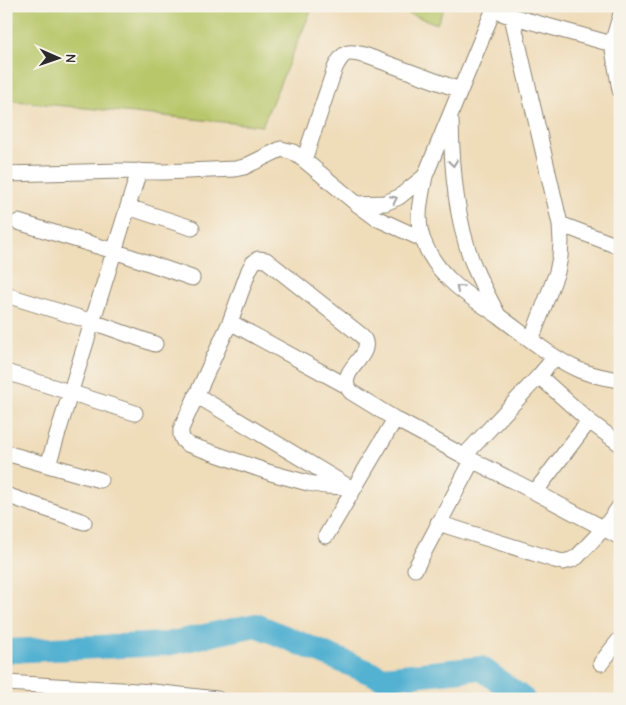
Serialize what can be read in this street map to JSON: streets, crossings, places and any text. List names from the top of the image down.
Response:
{
  "north": "right"
}
